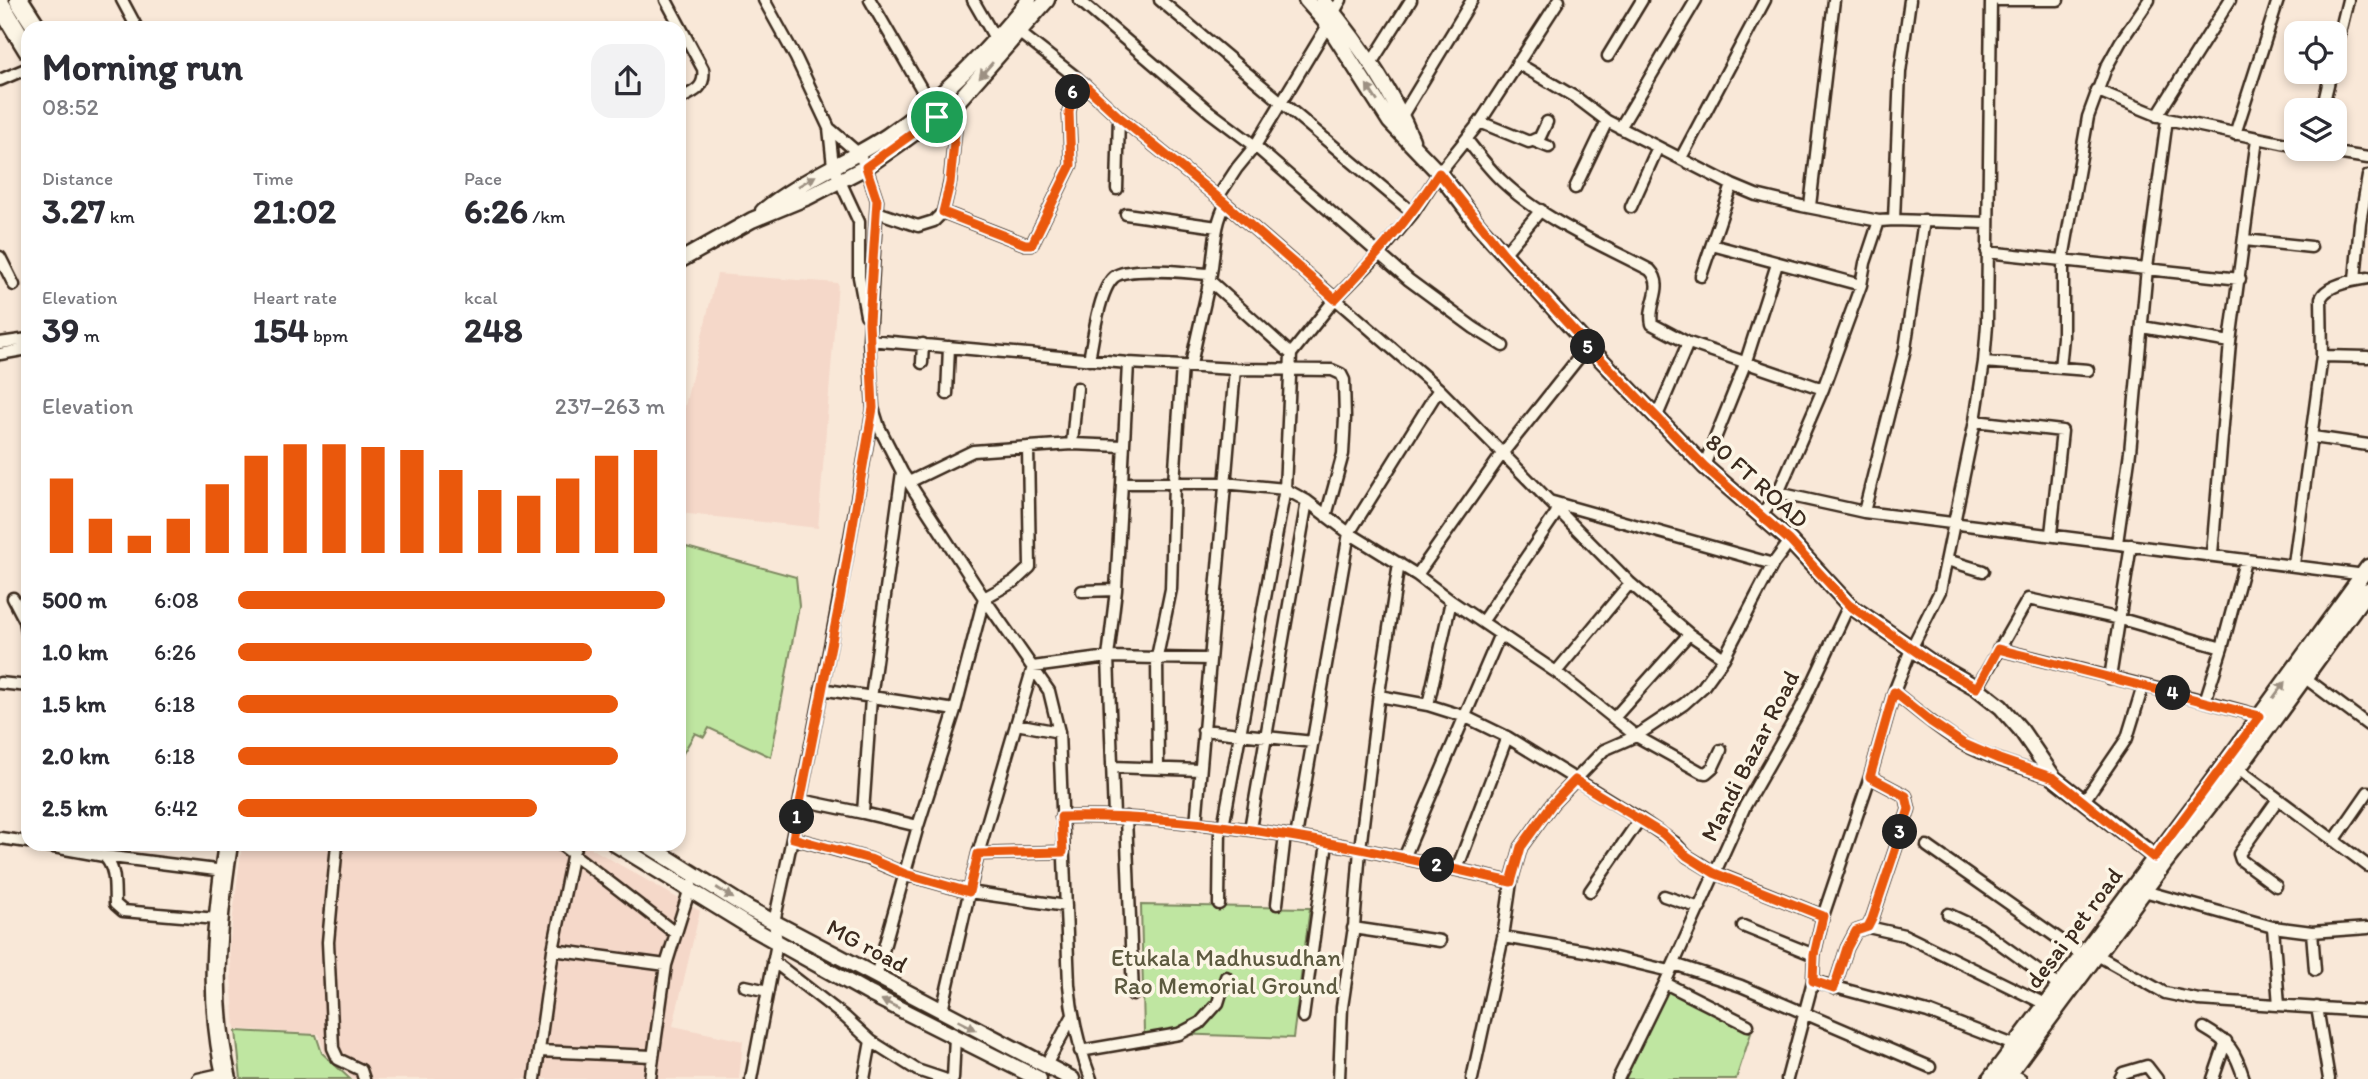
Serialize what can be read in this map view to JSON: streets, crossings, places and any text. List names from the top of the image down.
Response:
{
  "streets": {
    "street": [
      "80 FT ROAD",
      "Mandi Bazar Road",
      "desai pet road",
      "MG road"
    ]
  },
  "crossings": [
    ["80 FT ROAD", "Mandi Bazar Road"],
    ["80 FT ROAD", "desai pet road"]
  ],
  "parks": ["Etukala Madhusudhan Rao Memorial Ground"],
  "page": {
    "heading": ["Morning run", "08:52"],
    "pins": [
      "6",
      "5",
      "4",
      "1",
      "3",
      "2"
    ],
    "stats": [
      ["Distance", "3.27 km"],
      ["Time", "21:02"],
      ["Pace", "6:26 /km"],
      ["Elevation", "39 m"],
      ["Heart rate", "154 bpm"],
      ["kcal", "248"]
    ],
    "chart": ["Elevation", "237–263 m"],
    "list": [
      {
        "name": "500 m",
        "note": "6:08"
      },
      {
        "name": "1.0 km",
        "note": "6:26"
      },
      {
        "name": "1.5 km",
        "note": "6:18"
      },
      {
        "name": "2.0 km",
        "note": "6:18"
      },
      {
        "name": "2.5 km",
        "note": "6:42"
      }
    ]
  }
}
